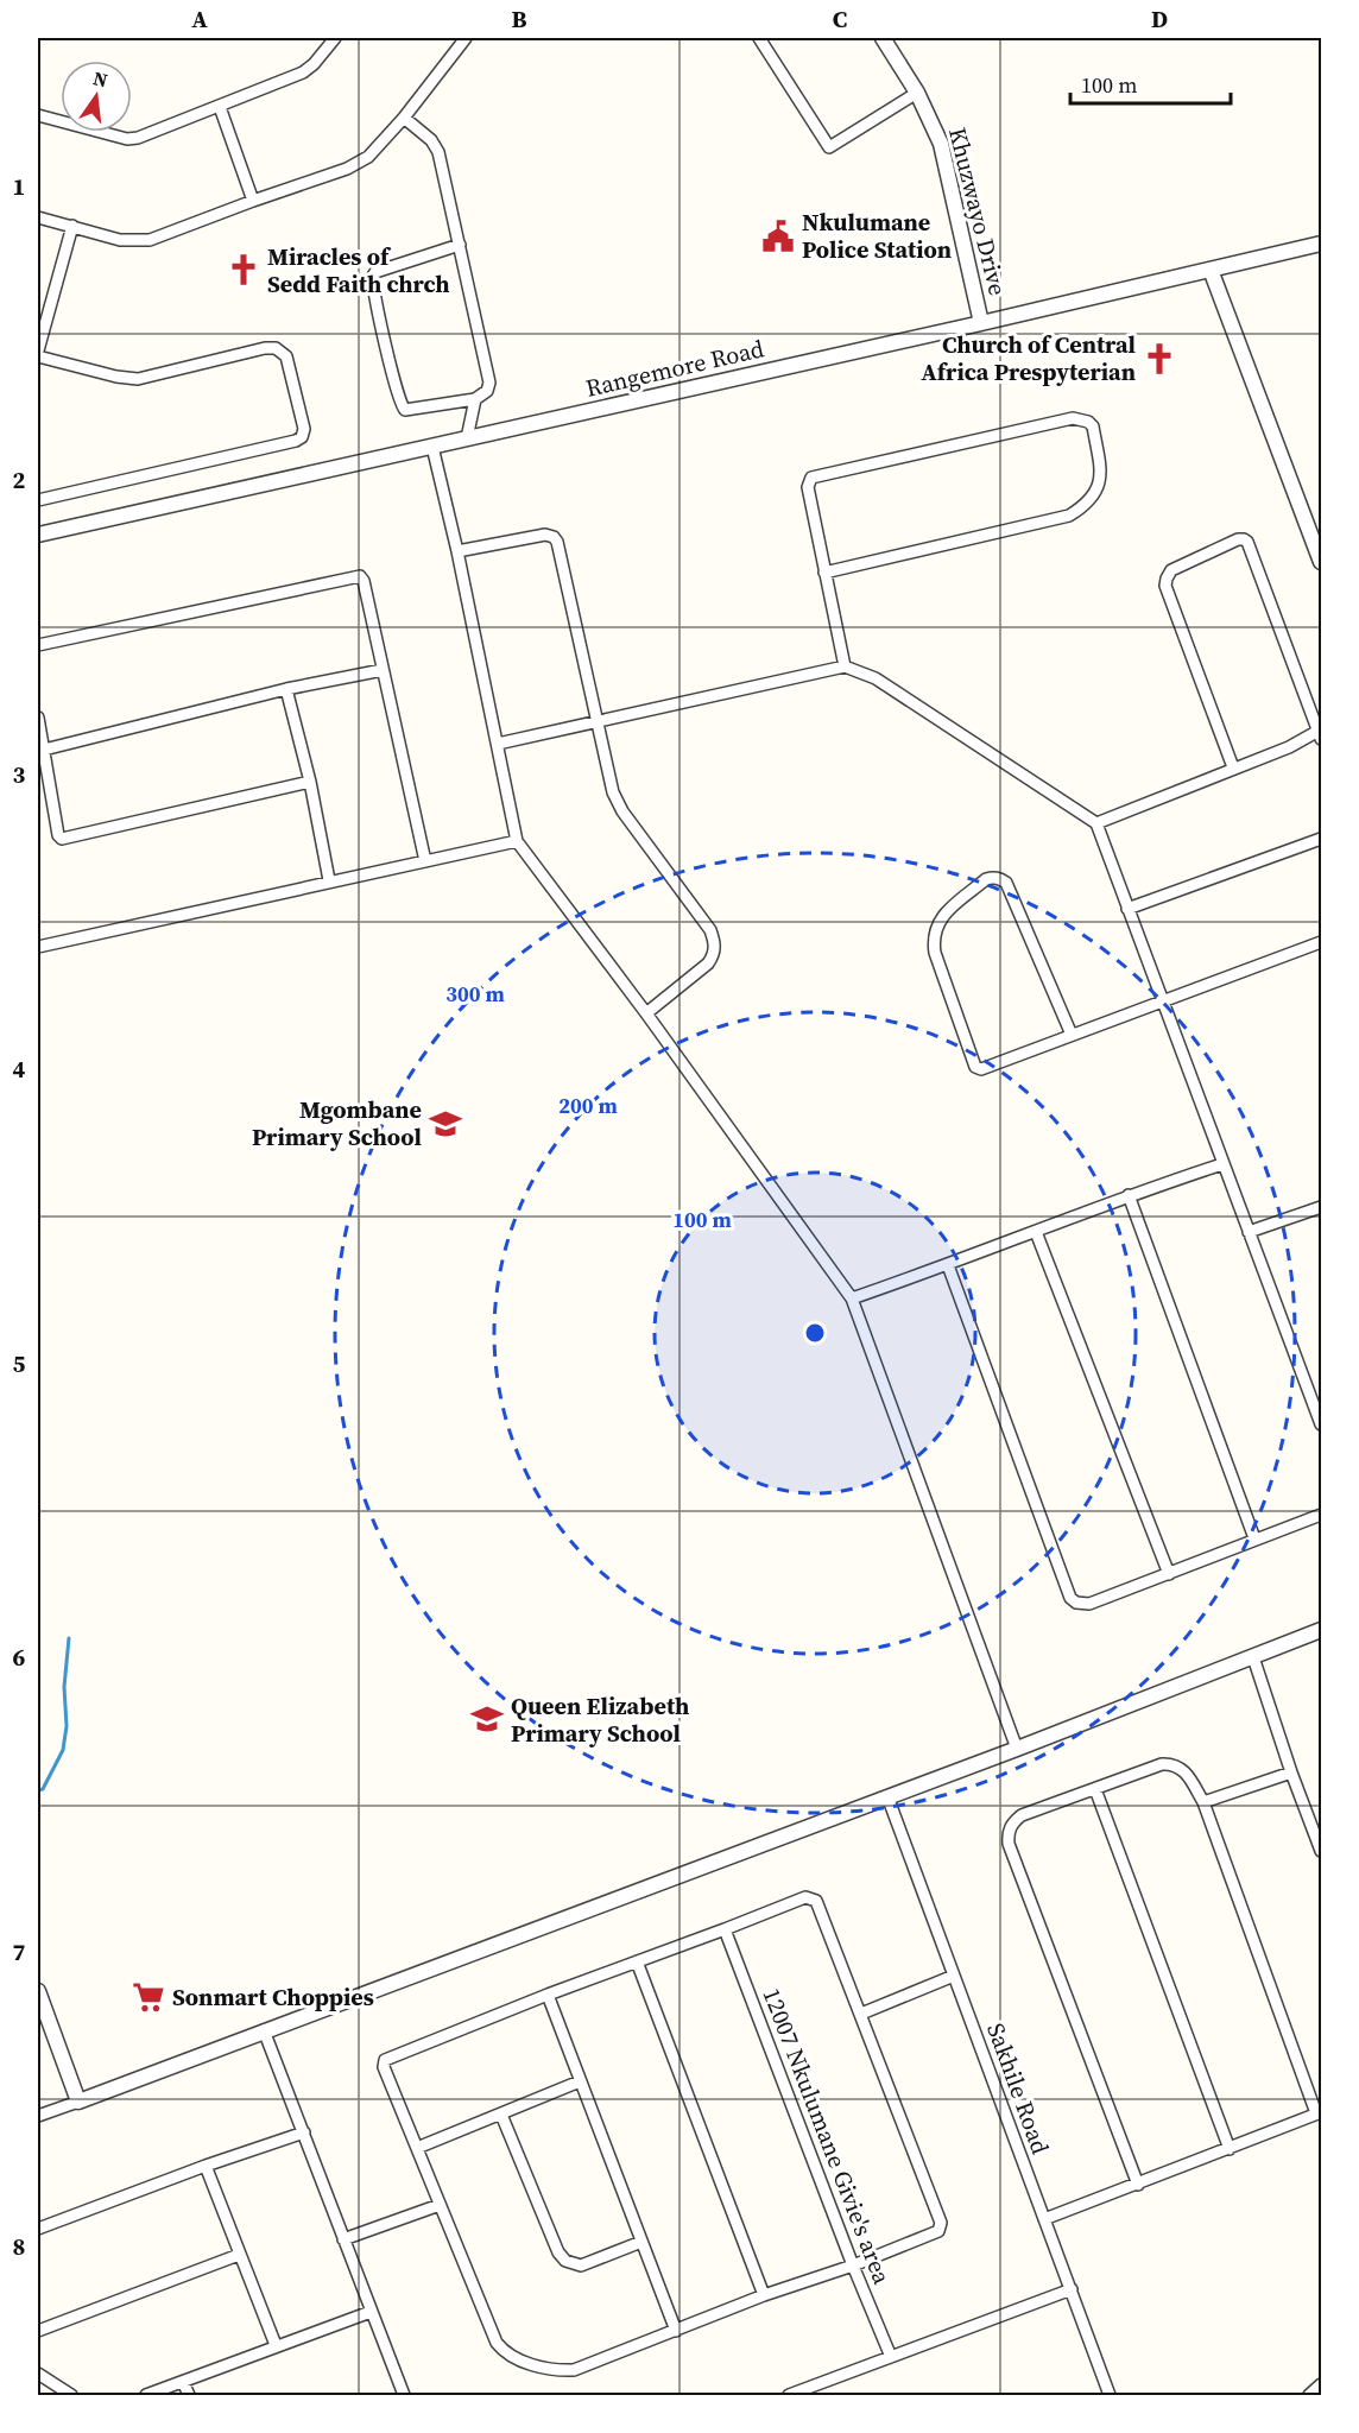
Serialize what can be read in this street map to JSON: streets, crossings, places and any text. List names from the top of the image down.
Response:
{
  "streets": {
    "street": [
      "Khuzwayo Drive",
      "Rangemore Road",
      "Sakhile Road",
      "12007 Nkulumane Givie's area"
    ]
  },
  "crossings": [
    ["Khuzwayo Drive", "Rangemore Road"]
  ],
  "places": {
    "public building": ["Nkulumane Police Station"],
    "church": ["Miracles of Sedd Faith chrch", "Church of Central Africa Prespyterian"],
    "school or university": ["Mgombane Primary School", "Queen Elizabeth Primary School"],
    "supermarket": ["Sonmart Choppies"]
  },
  "scale_bar": "100 m",
  "north": "top",
  "grid": {
    "columns": [
      "A",
      "B",
      "C",
      "D"
    ],
    "rows": [
      "1",
      "2",
      "3",
      "4",
      "5",
      "6",
      "7",
      "8"
    ]
  },
  "rings": ["300 m", "200 m", "100 m"]
}
